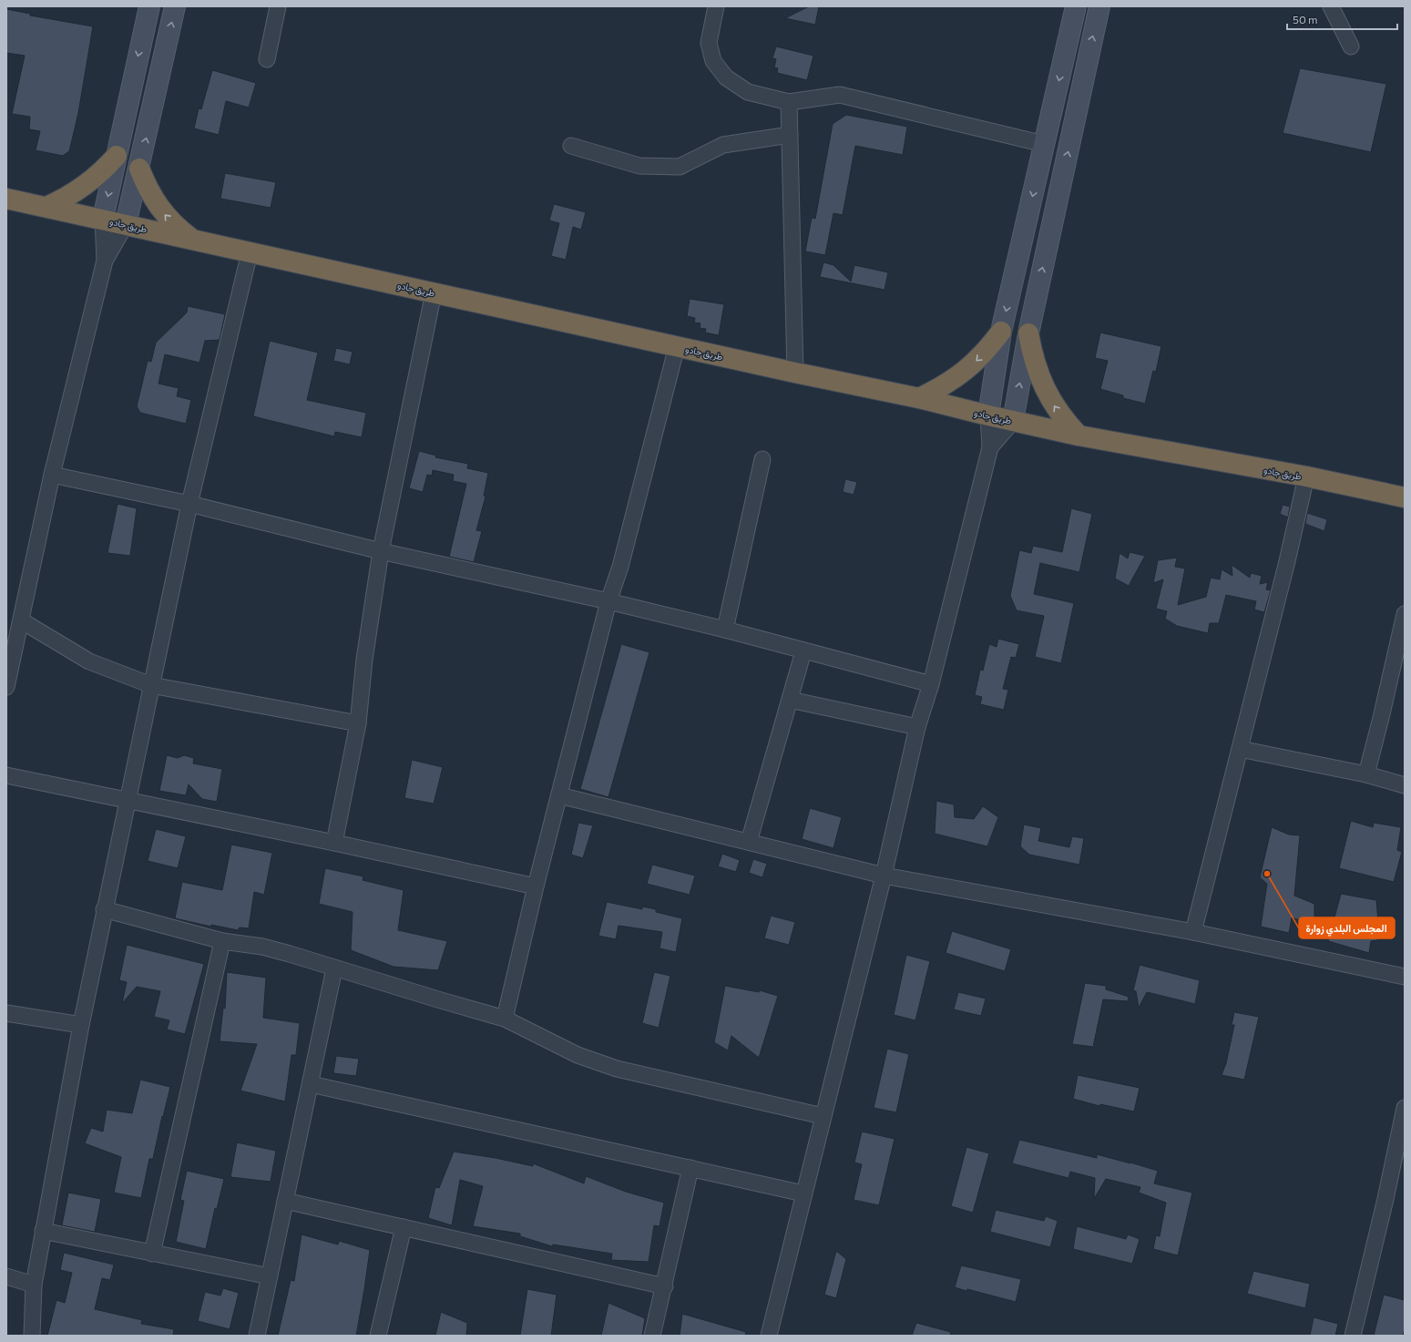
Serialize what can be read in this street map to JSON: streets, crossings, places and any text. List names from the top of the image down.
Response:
{
  "streets": {
    "highway": ["طريق جادو"]
  },
  "places": ["المجلس البلدي زوارة"],
  "scale_bar": "50 m"
}
